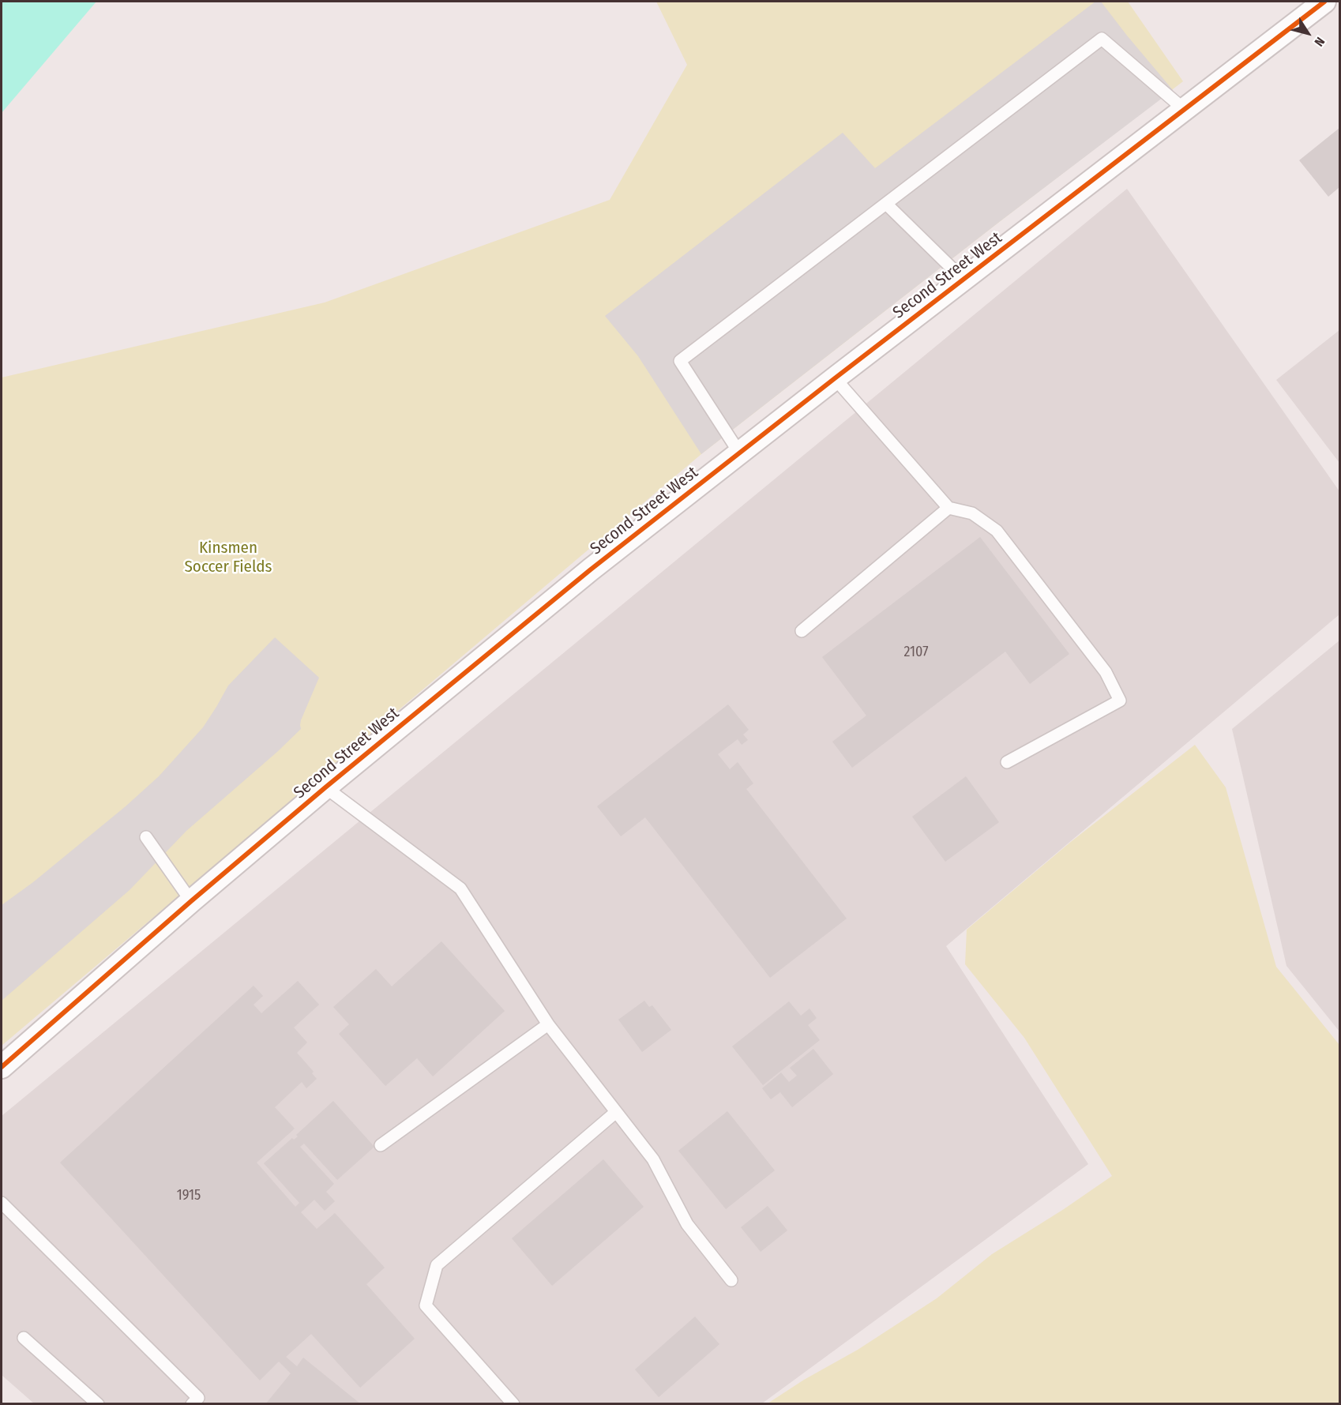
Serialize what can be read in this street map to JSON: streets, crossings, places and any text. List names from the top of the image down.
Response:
{
  "streets": {
    "street": ["Second Street West"]
  },
  "parks": ["Kinsmen Soccer Fields"],
  "house_numbers": ["2107", "1915"],
  "north": "bottom right"
}
